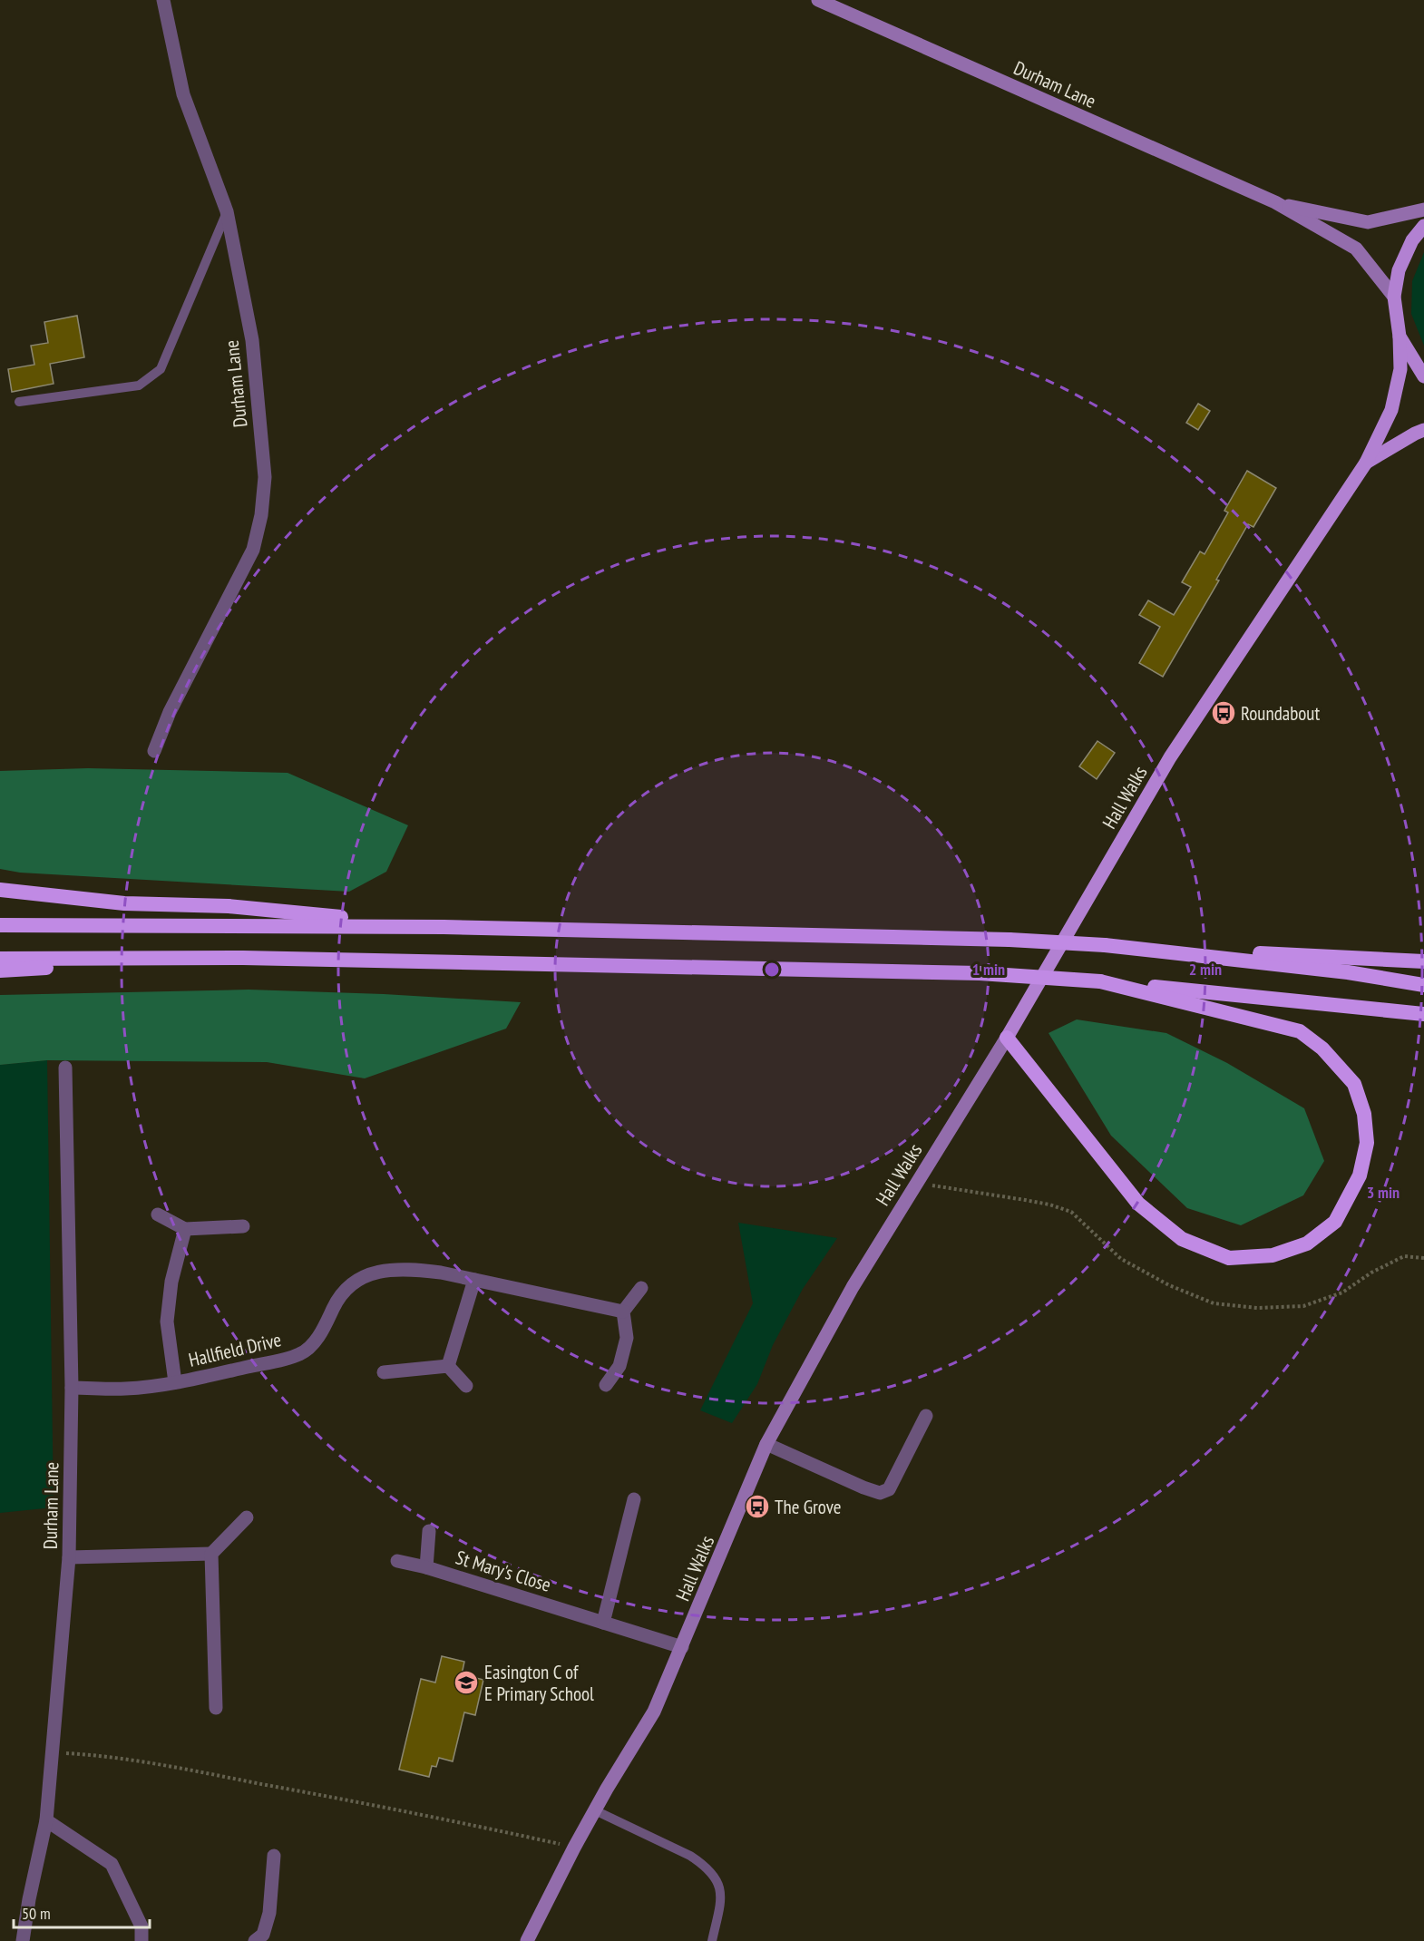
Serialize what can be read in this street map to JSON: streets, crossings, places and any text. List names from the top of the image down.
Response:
{
  "streets": {
    "main road": ["Durham Lane", "Hall Walks"],
    "street": ["Hallfield Drive", "St Mary's Close"]
  },
  "crossings": [
    ["Durham Lane", "Hall Walks"],
    ["Durham Lane", "Hallfield Drive"],
    ["Hall Walks", "St Mary's Close"]
  ],
  "places": {
    "bus stop": ["Roundabout", "The Grove"],
    "school or university": ["Easington C of E Primary School"]
  },
  "scale_bar": "50 m",
  "rings": ["1 min", "2 min", "3 min"]
}
